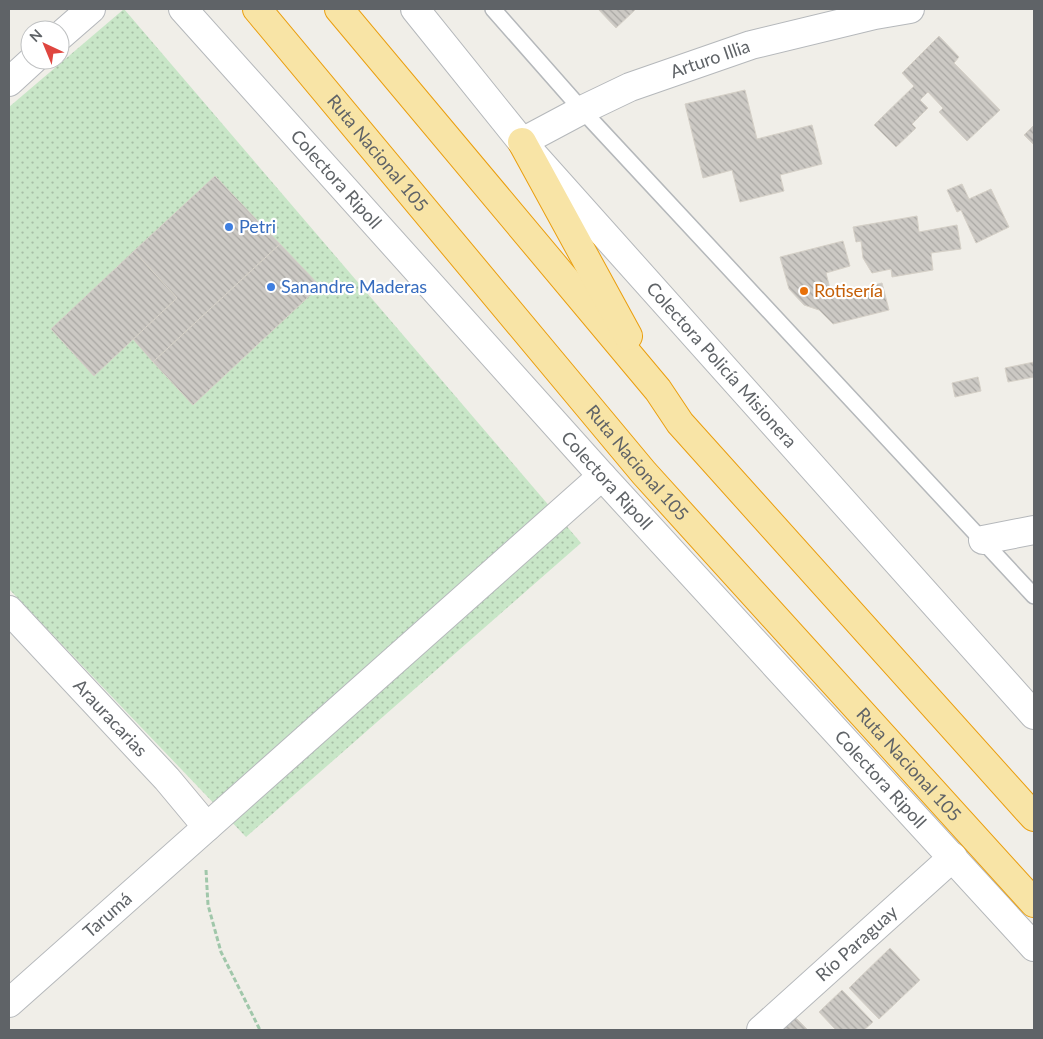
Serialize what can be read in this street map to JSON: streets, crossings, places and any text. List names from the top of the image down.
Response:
{
  "streets": {
    "highway": ["Ruta Nacional 105"],
    "street": [
      "Arturo Illia",
      "Colectora Ripoll",
      "Colectora Policía Misionera",
      "Arauracarias",
      "Tarumá",
      "Río Paraguay"
    ]
  },
  "crossings": [
    ["Arturo Illia", "Colectora Policía Misionera"],
    ["Colectora Ripoll", "Tarumá"],
    ["Colectora Ripoll", "Río Paraguay"],
    ["Arauracarias", "Tarumá"]
  ],
  "places": ["Petri", "Sanandre Maderas", "Rotisería"],
  "north": "top left"
}
